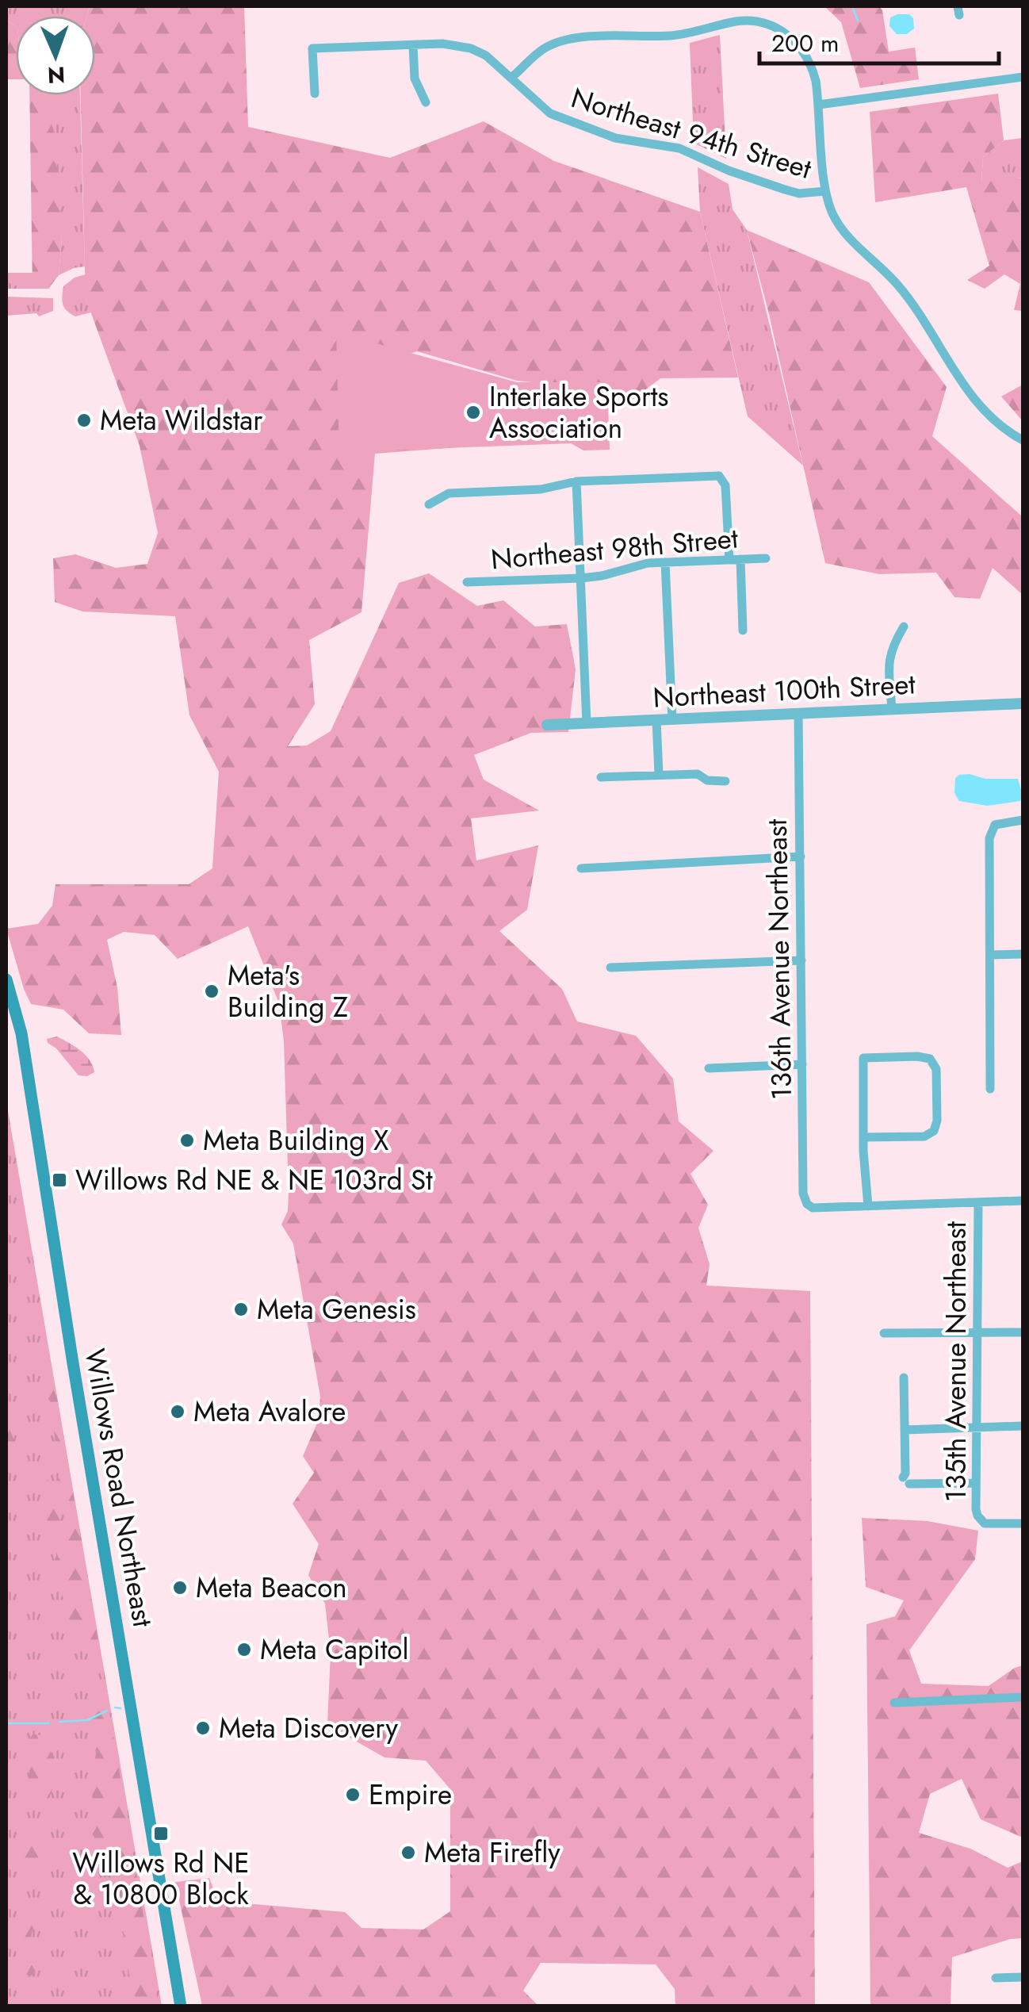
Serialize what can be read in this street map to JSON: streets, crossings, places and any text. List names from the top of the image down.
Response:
{
  "streets": {
    "main road": ["Willows Road Northeast"],
    "street": [
      "Northeast 94th Street",
      "Northeast 98th Street",
      "Northeast 100th Street",
      "136th Avenue Northeast",
      "135th Avenue Northeast"
    ]
  },
  "crossings": [
    ["Northeast 100th Street", "136th Avenue Northeast"]
  ],
  "places": {
    "other": [
      "Interlake Sports Association",
      "Meta Wildstar",
      "Meta's Building Z",
      "Meta Building X",
      "Meta Genesis",
      "Meta Avalore",
      "Meta Beacon",
      "Meta Capitol",
      "Meta Discovery",
      "Empire",
      "Meta Firefly"
    ],
    "transit": ["Willows Rd NE & NE 103rd St", "Willows Rd NE & 10800 Block"]
  },
  "scale_bar": "200 m",
  "north": "bottom"
}
